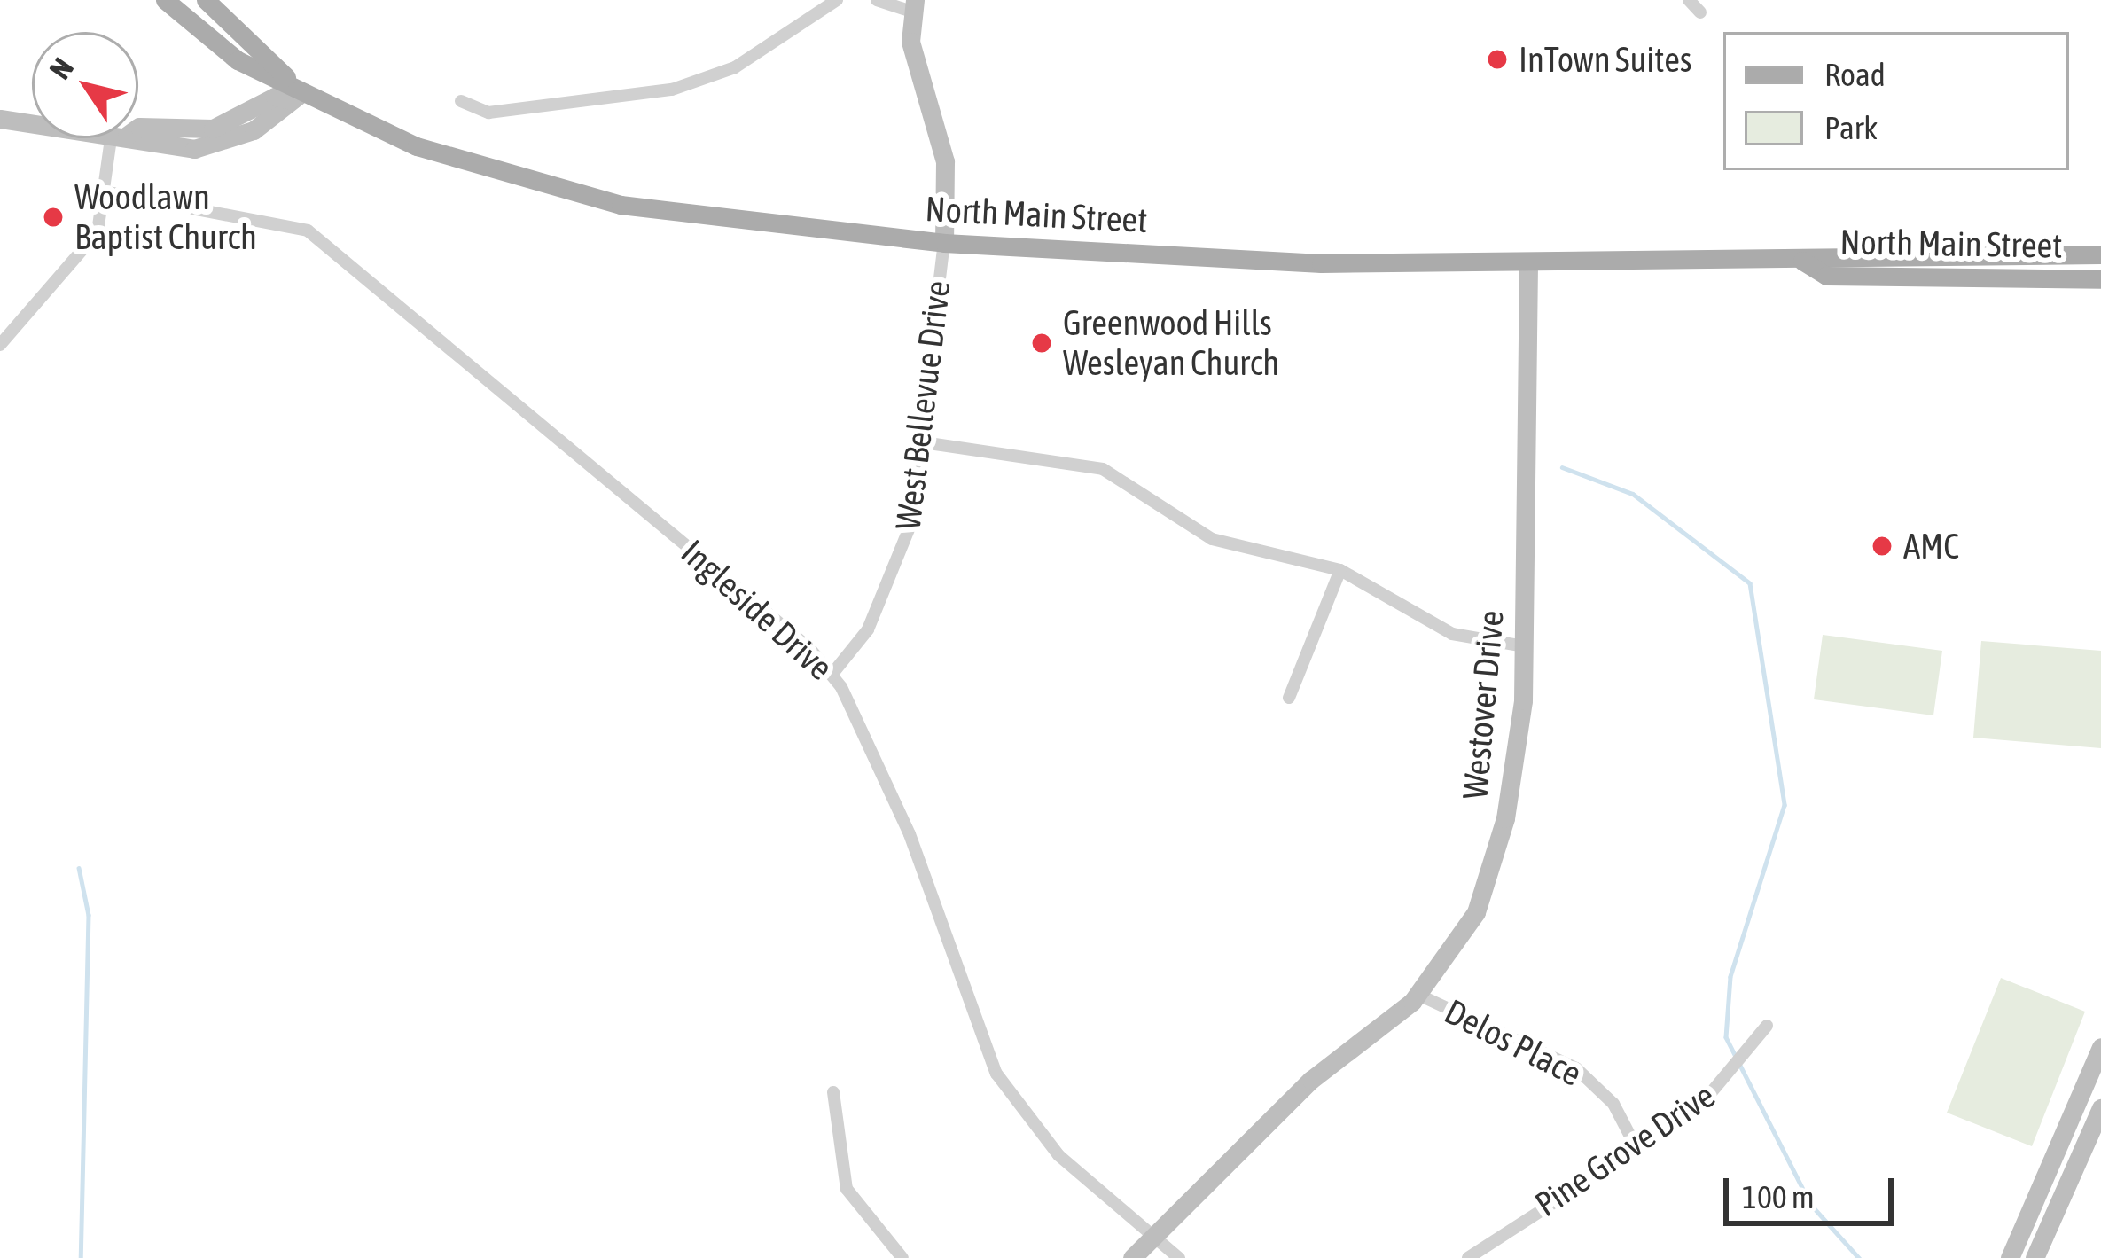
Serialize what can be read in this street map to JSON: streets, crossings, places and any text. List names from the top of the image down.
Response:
{
  "streets": {
    "main road": ["North Main Street"],
    "street": [
      "West Bellevue Drive",
      "Ingleside Drive",
      "Westover Drive",
      "Delos Place",
      "Pine Grove Drive"
    ]
  },
  "crossings": [
    ["North Main Street", "West Bellevue Drive"],
    ["North Main Street", "Westover Drive"],
    ["West Bellevue Drive", "Ingleside Drive"],
    ["Ingleside Drive", "Westover Drive"],
    ["Westover Drive", "Delos Place"],
    ["Delos Place", "Pine Grove Drive"]
  ],
  "places": [
    "InTown Suites",
    "Woodlawn Baptist Church",
    "Greenwood Hills Wesleyan Church",
    "AMC"
  ],
  "legend": ["Road", "Park"],
  "scale_bar": "100 m",
  "north": "top left"
}
